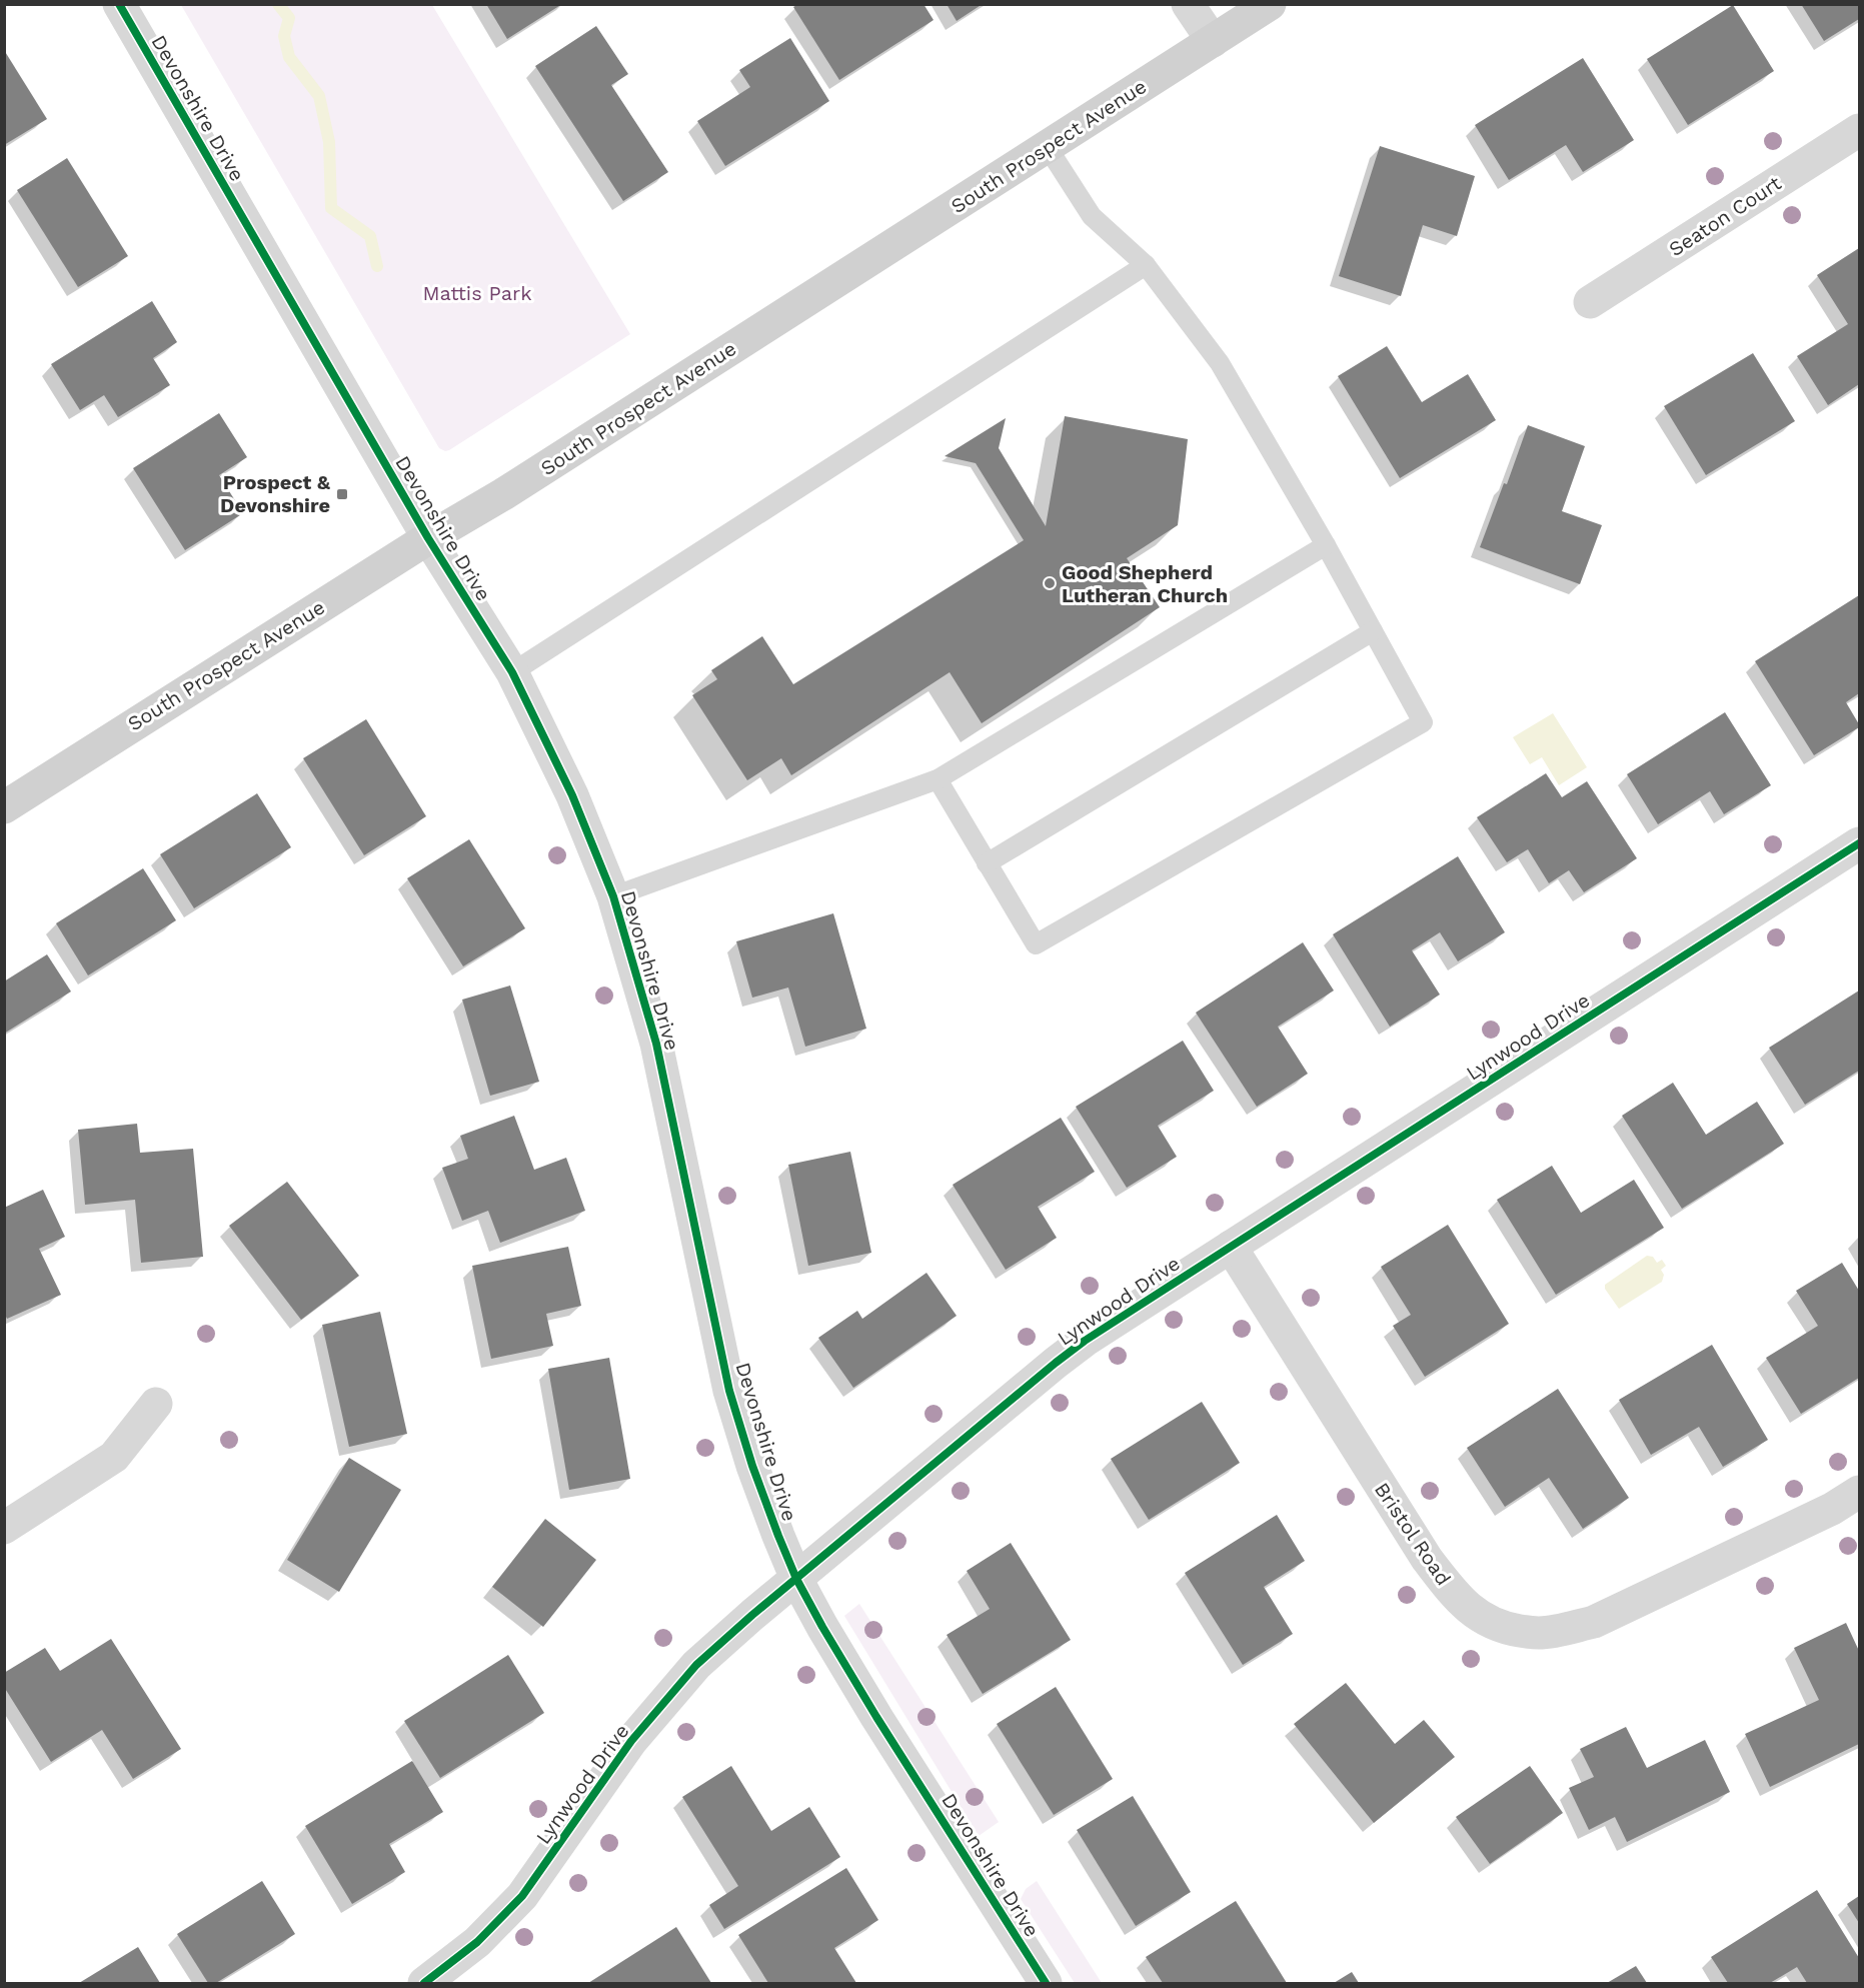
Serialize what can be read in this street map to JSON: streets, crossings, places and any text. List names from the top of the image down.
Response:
{
  "streets": {
    "main road": ["South Prospect Avenue"],
    "street": [
      "Devonshire Drive",
      "Seaton Court",
      "Lynwood Drive",
      "Bristol Road"
    ]
  },
  "crossings": [
    ["Devonshire Drive", "South Prospect Avenue"],
    ["Devonshire Drive", "Lynwood Drive"],
    ["Lynwood Drive", "Bristol Road"]
  ],
  "parks": ["Mattis Park"],
  "places": {
    "transit": ["Prospect & Devonshire"],
    "other": ["Good Shepherd Lutheran Church"]
  }
}
